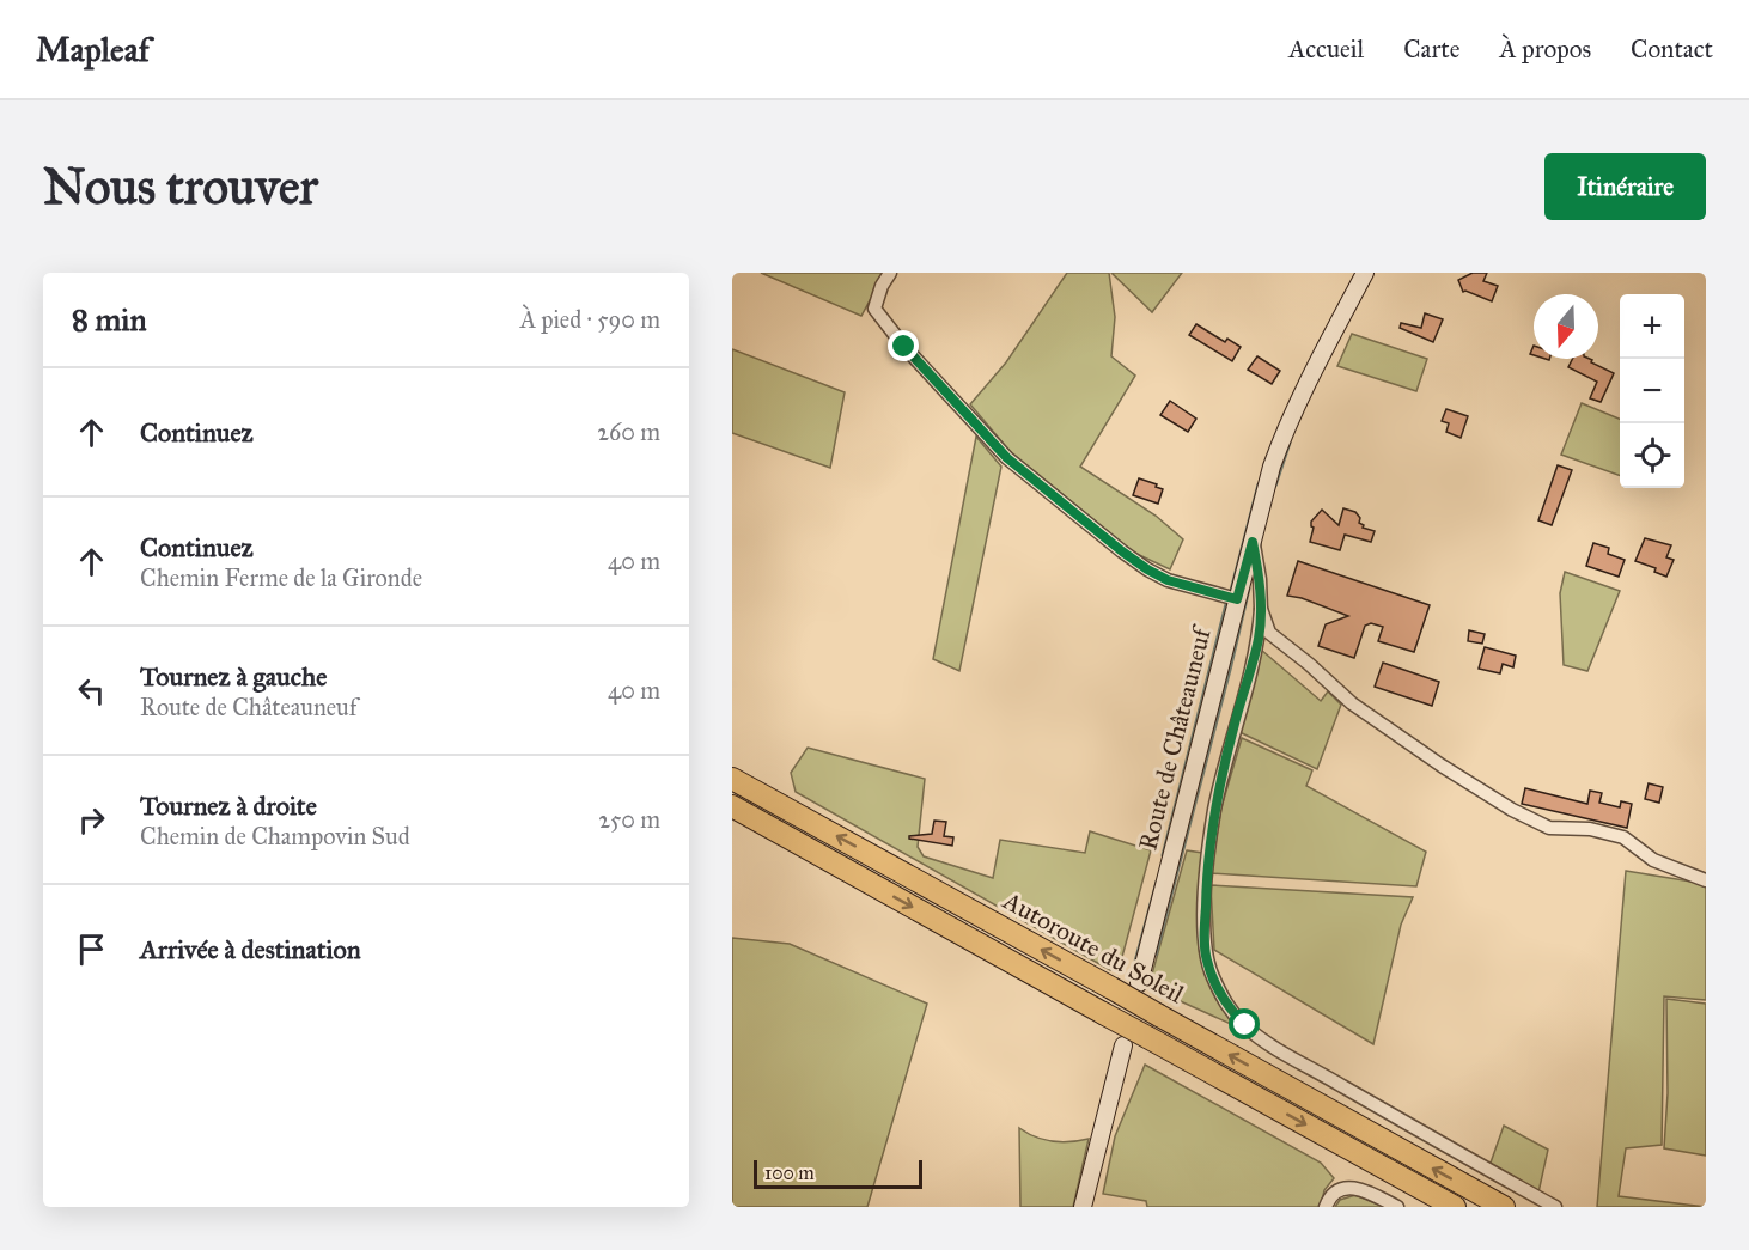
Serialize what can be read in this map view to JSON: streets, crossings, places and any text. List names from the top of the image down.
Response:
{
  "streets": {
    "highway": ["Autoroute du Soleil"],
    "main road": ["Route de Châteauneuf"]
  },
  "scale_bar": "100 m",
  "north": "bottom",
  "page": {
    "header": "Mapleaf",
    "nav": [
      "Accueil",
      "Carte",
      "À propos",
      "Contact"
    ],
    "buttons": "Itinéraire",
    "title": "Nous trouver",
    "heading": ["8 min", "À pied · 590 m"],
    "map_buttons": ["+", "−"],
    "list": [
      ["Continuez", "260 m"],
      ["Continuez", "Chemin Ferme de la Gironde", "40 m"],
      ["Tournez à gauche", "Route de Châteauneuf", "40 m"],
      ["Tournez à droite", "Chemin de Champovin Sud", "250 m"],
      "Arrivée à destination"
    ],
    "scale": "100 m"
  }
}
